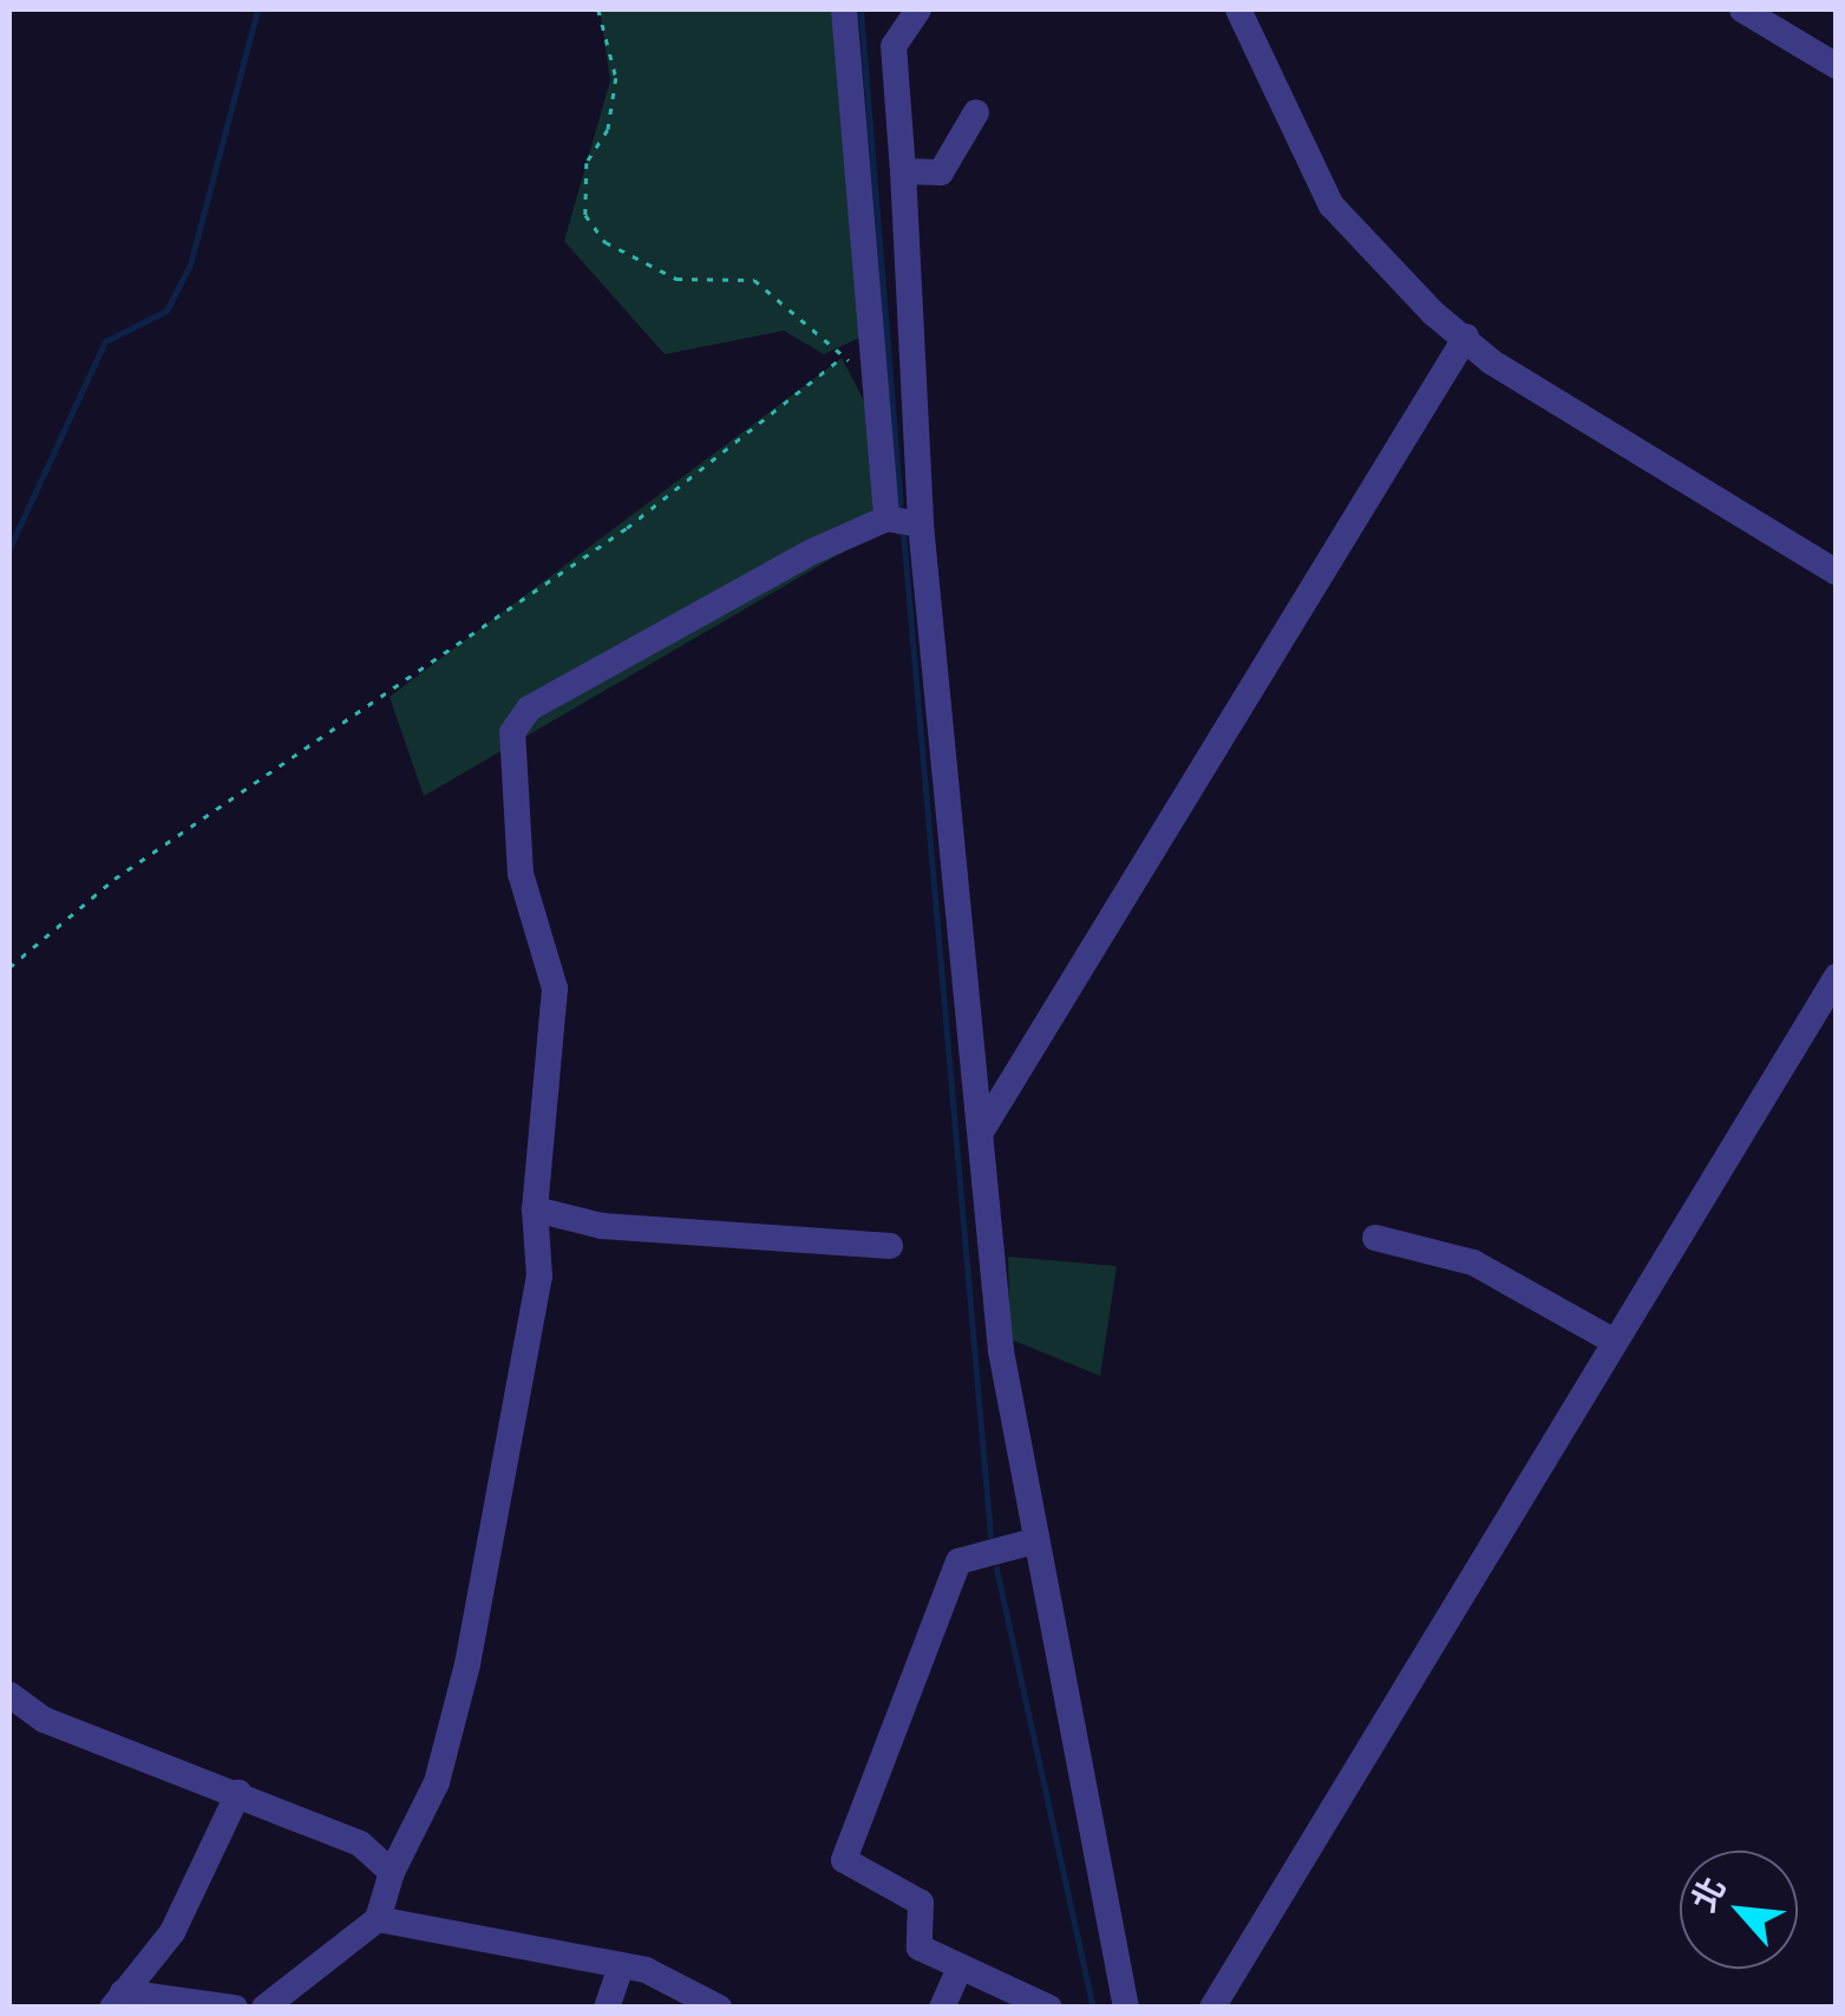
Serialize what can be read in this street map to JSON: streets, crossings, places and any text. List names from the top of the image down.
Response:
{
  "north": "top left"
}
